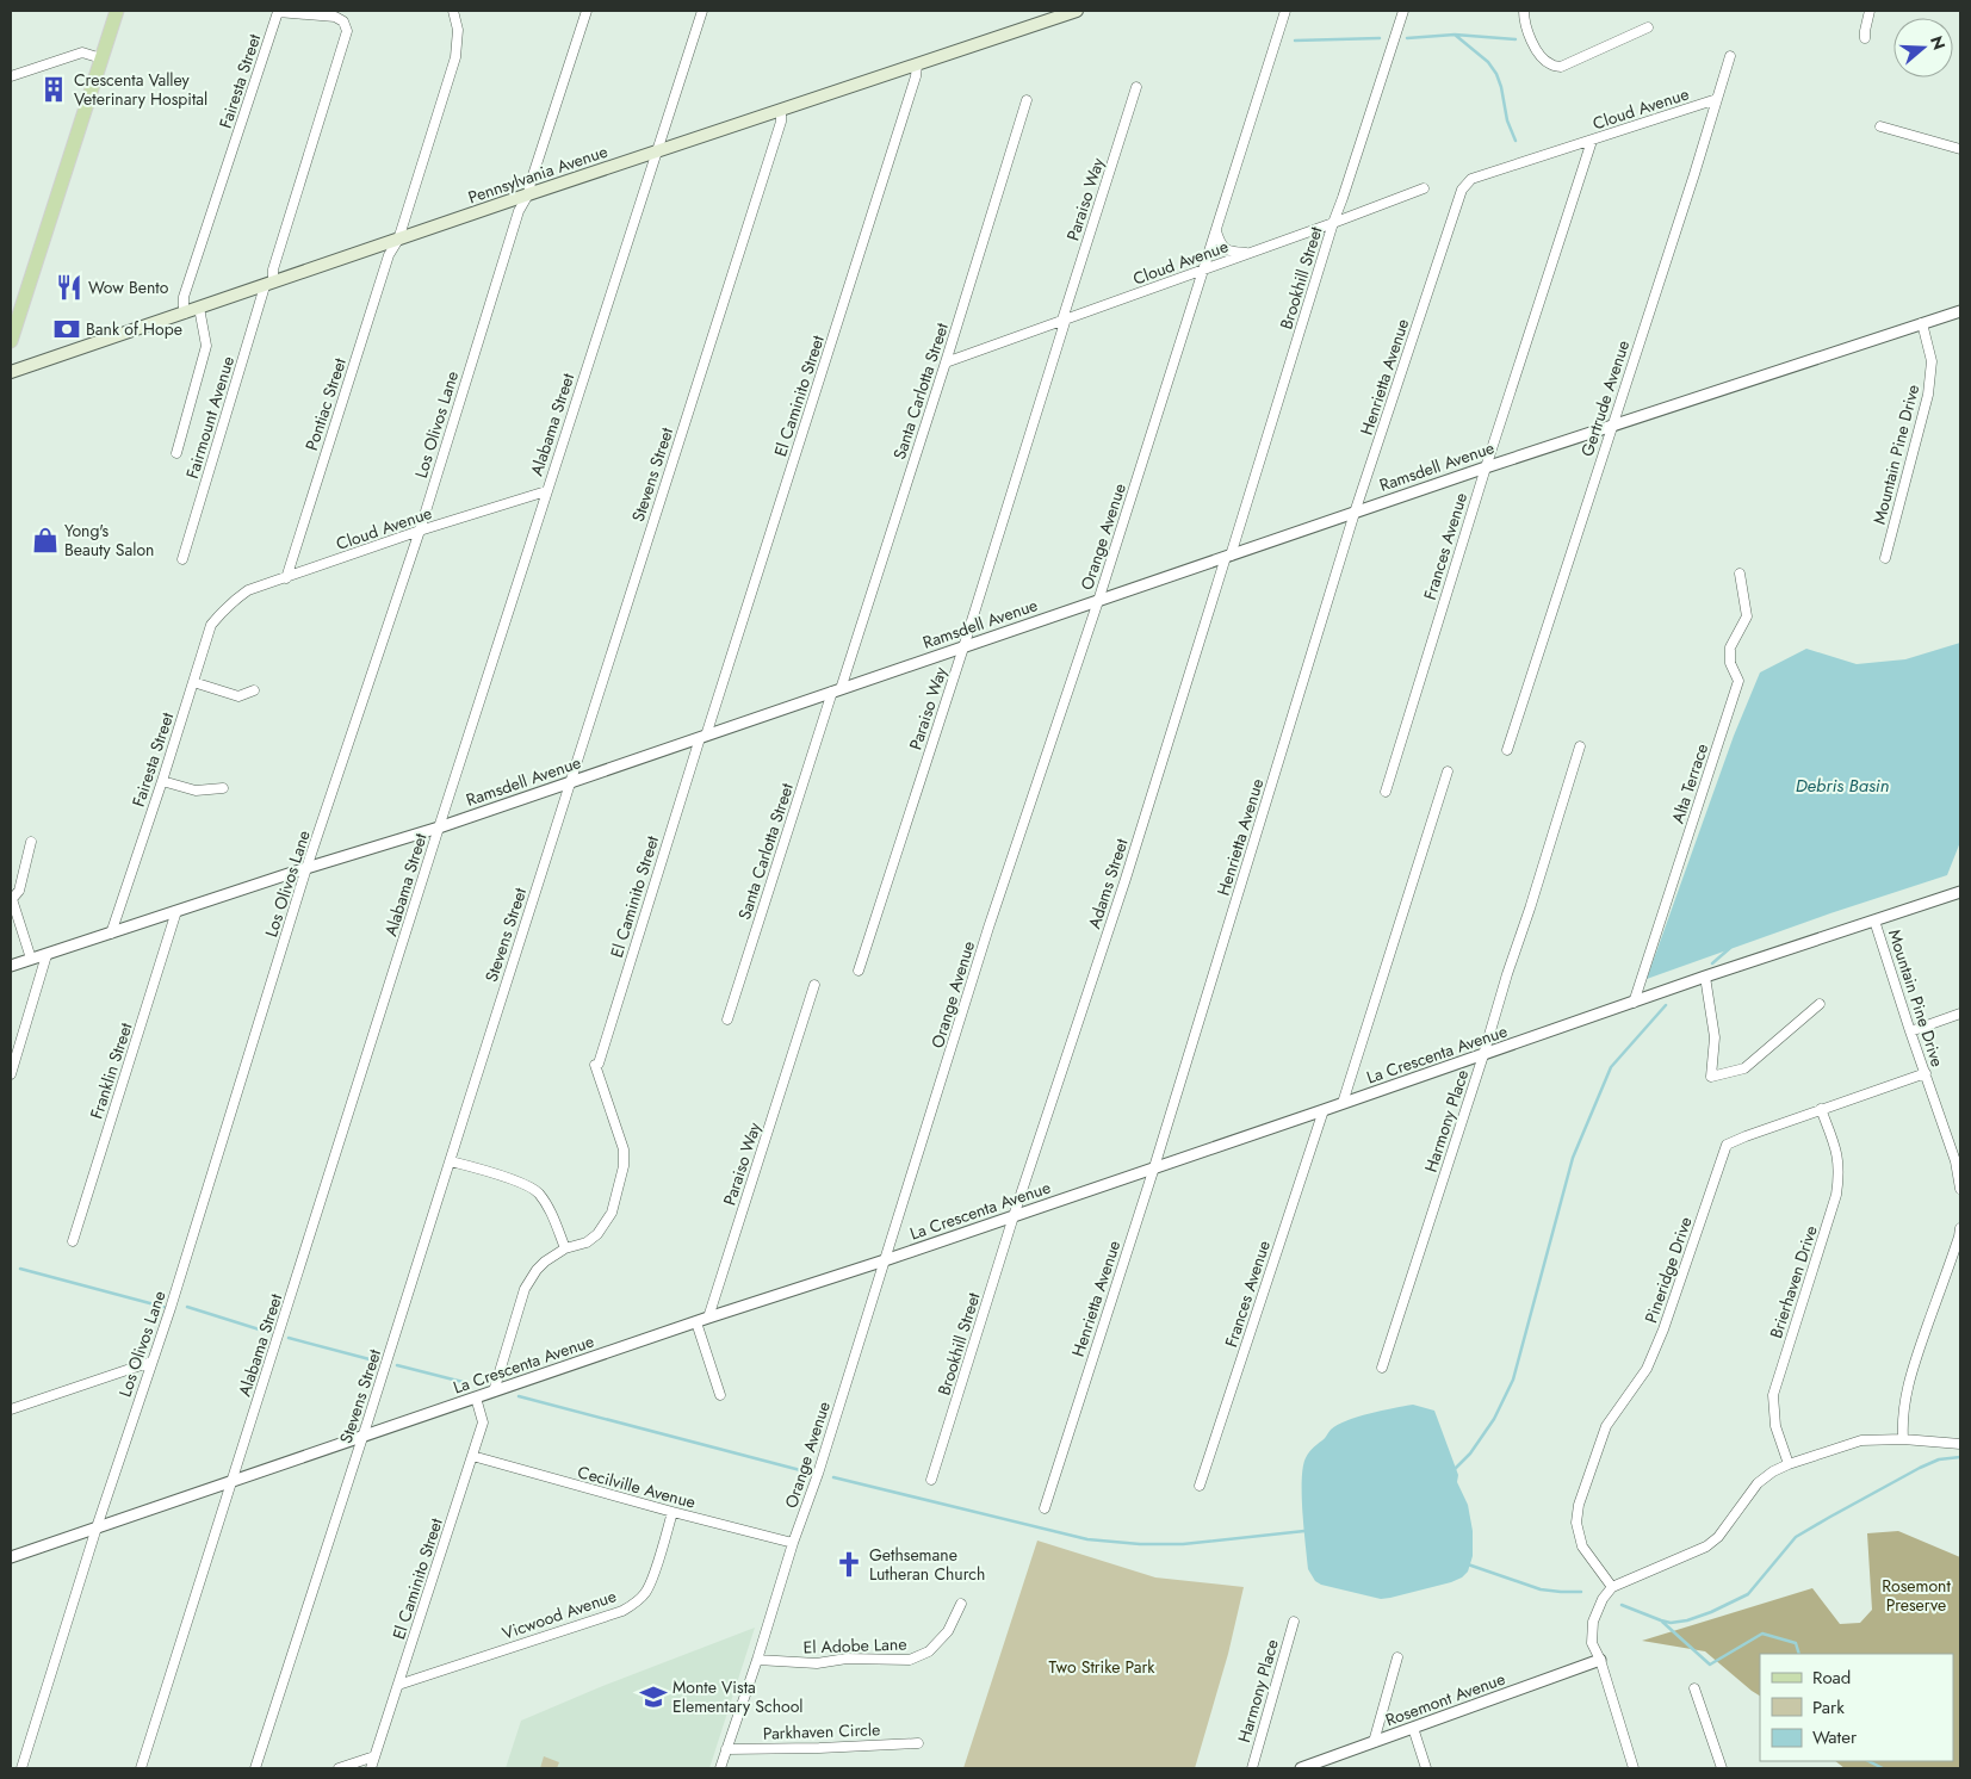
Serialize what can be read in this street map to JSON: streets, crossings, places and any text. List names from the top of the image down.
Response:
{
  "streets": {
    "main road": ["Pennsylvania Avenue"],
    "street": [
      "Fairesta Street",
      "Cloud Avenue",
      "Paraiso Way",
      "Brookhill Street",
      "Henrietta Avenue",
      "Santa Carlotta Street",
      "El Caminito Street",
      "Gertrude Avenue",
      "Pontiac Street",
      "Fairmount Avenue",
      "Los Olivos Lane",
      "Alabama Street",
      "Mountain Pine Drive",
      "Ramsdell Avenue",
      "Stevens Street",
      "Orange Avenue",
      "Frances Avenue",
      "Alta Terrace",
      "Adams Street",
      "La Crescenta Avenue",
      "Franklin Street",
      "Harmony Place",
      "Pineridge Drive",
      "Brierhaven Drive",
      "Cecilville Avenue",
      "Vicwood Avenue",
      "El Adobe Lane",
      "Rosemont Avenue",
      "Parkhaven Circle"
    ]
  },
  "crossings": [
    ["Fairesta Street", "Cloud Avenue"],
    ["Fairesta Street", "Pennsylvania Avenue"],
    ["Fairesta Street", "Fairmount Avenue"],
    ["Fairesta Street", "Ramsdell Avenue"],
    ["Cloud Avenue", "Paraiso Way"],
    ["Cloud Avenue", "Brookhill Street"],
    ["Cloud Avenue", "Henrietta Avenue"],
    ["Cloud Avenue", "Santa Carlotta Street"],
    ["Cloud Avenue", "Gertrude Avenue"],
    ["Cloud Avenue", "Pontiac Street"],
    ["Cloud Avenue", "Los Olivos Lane"],
    ["Cloud Avenue", "Alabama Street"],
    ["Cloud Avenue", "Orange Avenue"],
    ["Cloud Avenue", "Frances Avenue"],
    ["Pennsylvania Avenue", "El Caminito Street"],
    ["Pennsylvania Avenue", "Pontiac Street"],
    ["Pennsylvania Avenue", "Fairmount Avenue"],
    ["Pennsylvania Avenue", "Los Olivos Lane"],
    ["Pennsylvania Avenue", "Alabama Street"],
    ["Pennsylvania Avenue", "Stevens Street"],
    ["Paraiso Way", "Ramsdell Avenue"],
    ["Paraiso Way", "La Crescenta Avenue"],
    ["Brookhill Street", "Ramsdell Avenue"],
    ["Brookhill Street", "Adams Street"],
    ["Brookhill Street", "La Crescenta Avenue"],
    ["Henrietta Avenue", "Ramsdell Avenue"],
    ["Henrietta Avenue", "La Crescenta Avenue"],
    ["Santa Carlotta Street", "Ramsdell Avenue"],
    ["El Caminito Street", "Ramsdell Avenue"],
    ["El Caminito Street", "La Crescenta Avenue"],
    ["El Caminito Street", "Cecilville Avenue"],
    ["El Caminito Street", "Vicwood Avenue"],
    ["Gertrude Avenue", "Ramsdell Avenue"],
    ["Los Olivos Lane", "Ramsdell Avenue"],
    ["Los Olivos Lane", "La Crescenta Avenue"],
    ["Alabama Street", "Ramsdell Avenue"],
    ["Alabama Street", "La Crescenta Avenue"],
    ["Mountain Pine Drive", "Ramsdell Avenue"],
    ["Mountain Pine Drive", "La Crescenta Avenue"],
    ["Mountain Pine Drive", "Pineridge Drive"],
    ["Ramsdell Avenue", "Stevens Street"],
    ["Ramsdell Avenue", "Orange Avenue"],
    ["Ramsdell Avenue", "Frances Avenue"],
    ["Ramsdell Avenue", "Adams Street"],
    ["Ramsdell Avenue", "Franklin Street"],
    ["Stevens Street", "La Crescenta Avenue"],
    ["Orange Avenue", "La Crescenta Avenue"],
    ["Orange Avenue", "Cecilville Avenue"],
    ["Orange Avenue", "El Adobe Lane"],
    ["Orange Avenue", "Parkhaven Circle"],
    ["Frances Avenue", "La Crescenta Avenue"],
    ["Alta Terrace", "La Crescenta Avenue"],
    ["Adams Street", "La Crescenta Avenue"],
    ["La Crescenta Avenue", "Harmony Place"],
    ["Pineridge Drive", "Brierhaven Drive"],
    ["Cecilville Avenue", "Vicwood Avenue"]
  ],
  "water": ["Debris Basin"],
  "parks": ["Rosemont Preserve", "Two Strike Park"],
  "places": {
    "building": ["Crescenta Valley Veterinary Hospital"],
    "restaurant": ["Wow Bento"],
    "bank": ["Bank of Hope"],
    "shop": ["Yong's Beauty Salon"],
    "church": ["Gethsemane Lutheran Church"],
    "school or university": ["Monte Vista Elementary School"]
  },
  "legend": ["Road", "Park", "Water"],
  "north": "right"
}
